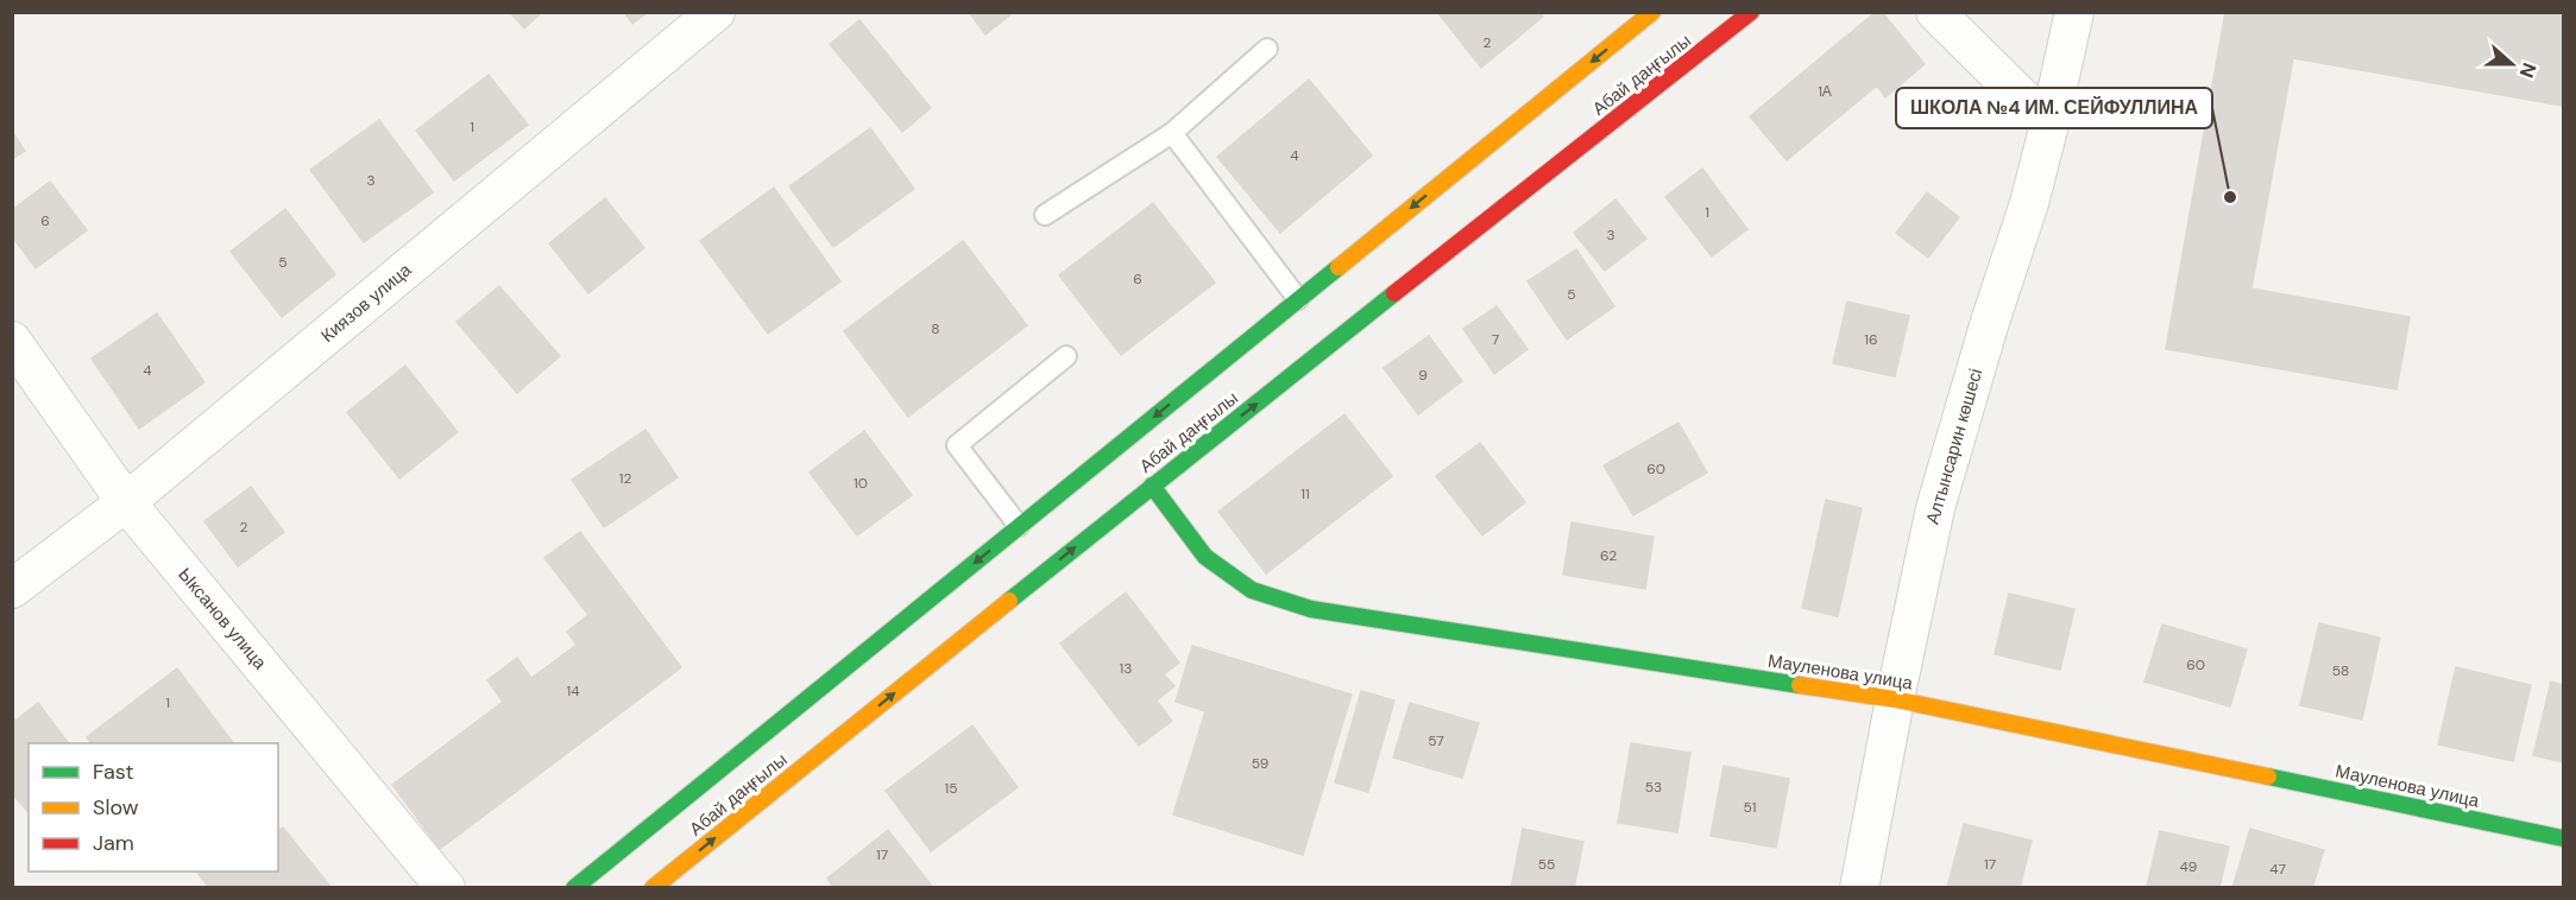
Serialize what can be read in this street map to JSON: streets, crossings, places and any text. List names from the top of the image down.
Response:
{
  "streets": {
    "street": [
      "Абай даңғылы",
      "Киязов улица",
      "Алтынсарин көшесі",
      "Ыксанов улица",
      "Мауленова улица"
    ]
  },
  "crossings": [
    ["Абай даңғылы", "Мауленова улица"],
    ["Киязов улица", "Ыксанов улица"],
    ["Алтынсарин көшесі", "Мауленова улица"]
  ],
  "places": ["ШКОЛА №4 ИМ. СЕЙФУЛЛИНА"],
  "house_numbers": [
    "2",
    "1А",
    "1",
    "4",
    "3",
    "1",
    "6",
    "3",
    "5",
    "6",
    "5",
    "8",
    "7",
    "16",
    "4",
    "9",
    "60",
    "12",
    "10",
    "11",
    "2",
    "62",
    "60",
    "13",
    "58",
    "14",
    "1",
    "57",
    "59",
    "53",
    "15",
    "51",
    "17",
    "55",
    "17",
    "49",
    "47"
  ],
  "legend": ["Fast", "Slow", "Jam"],
  "north": "right"
}
